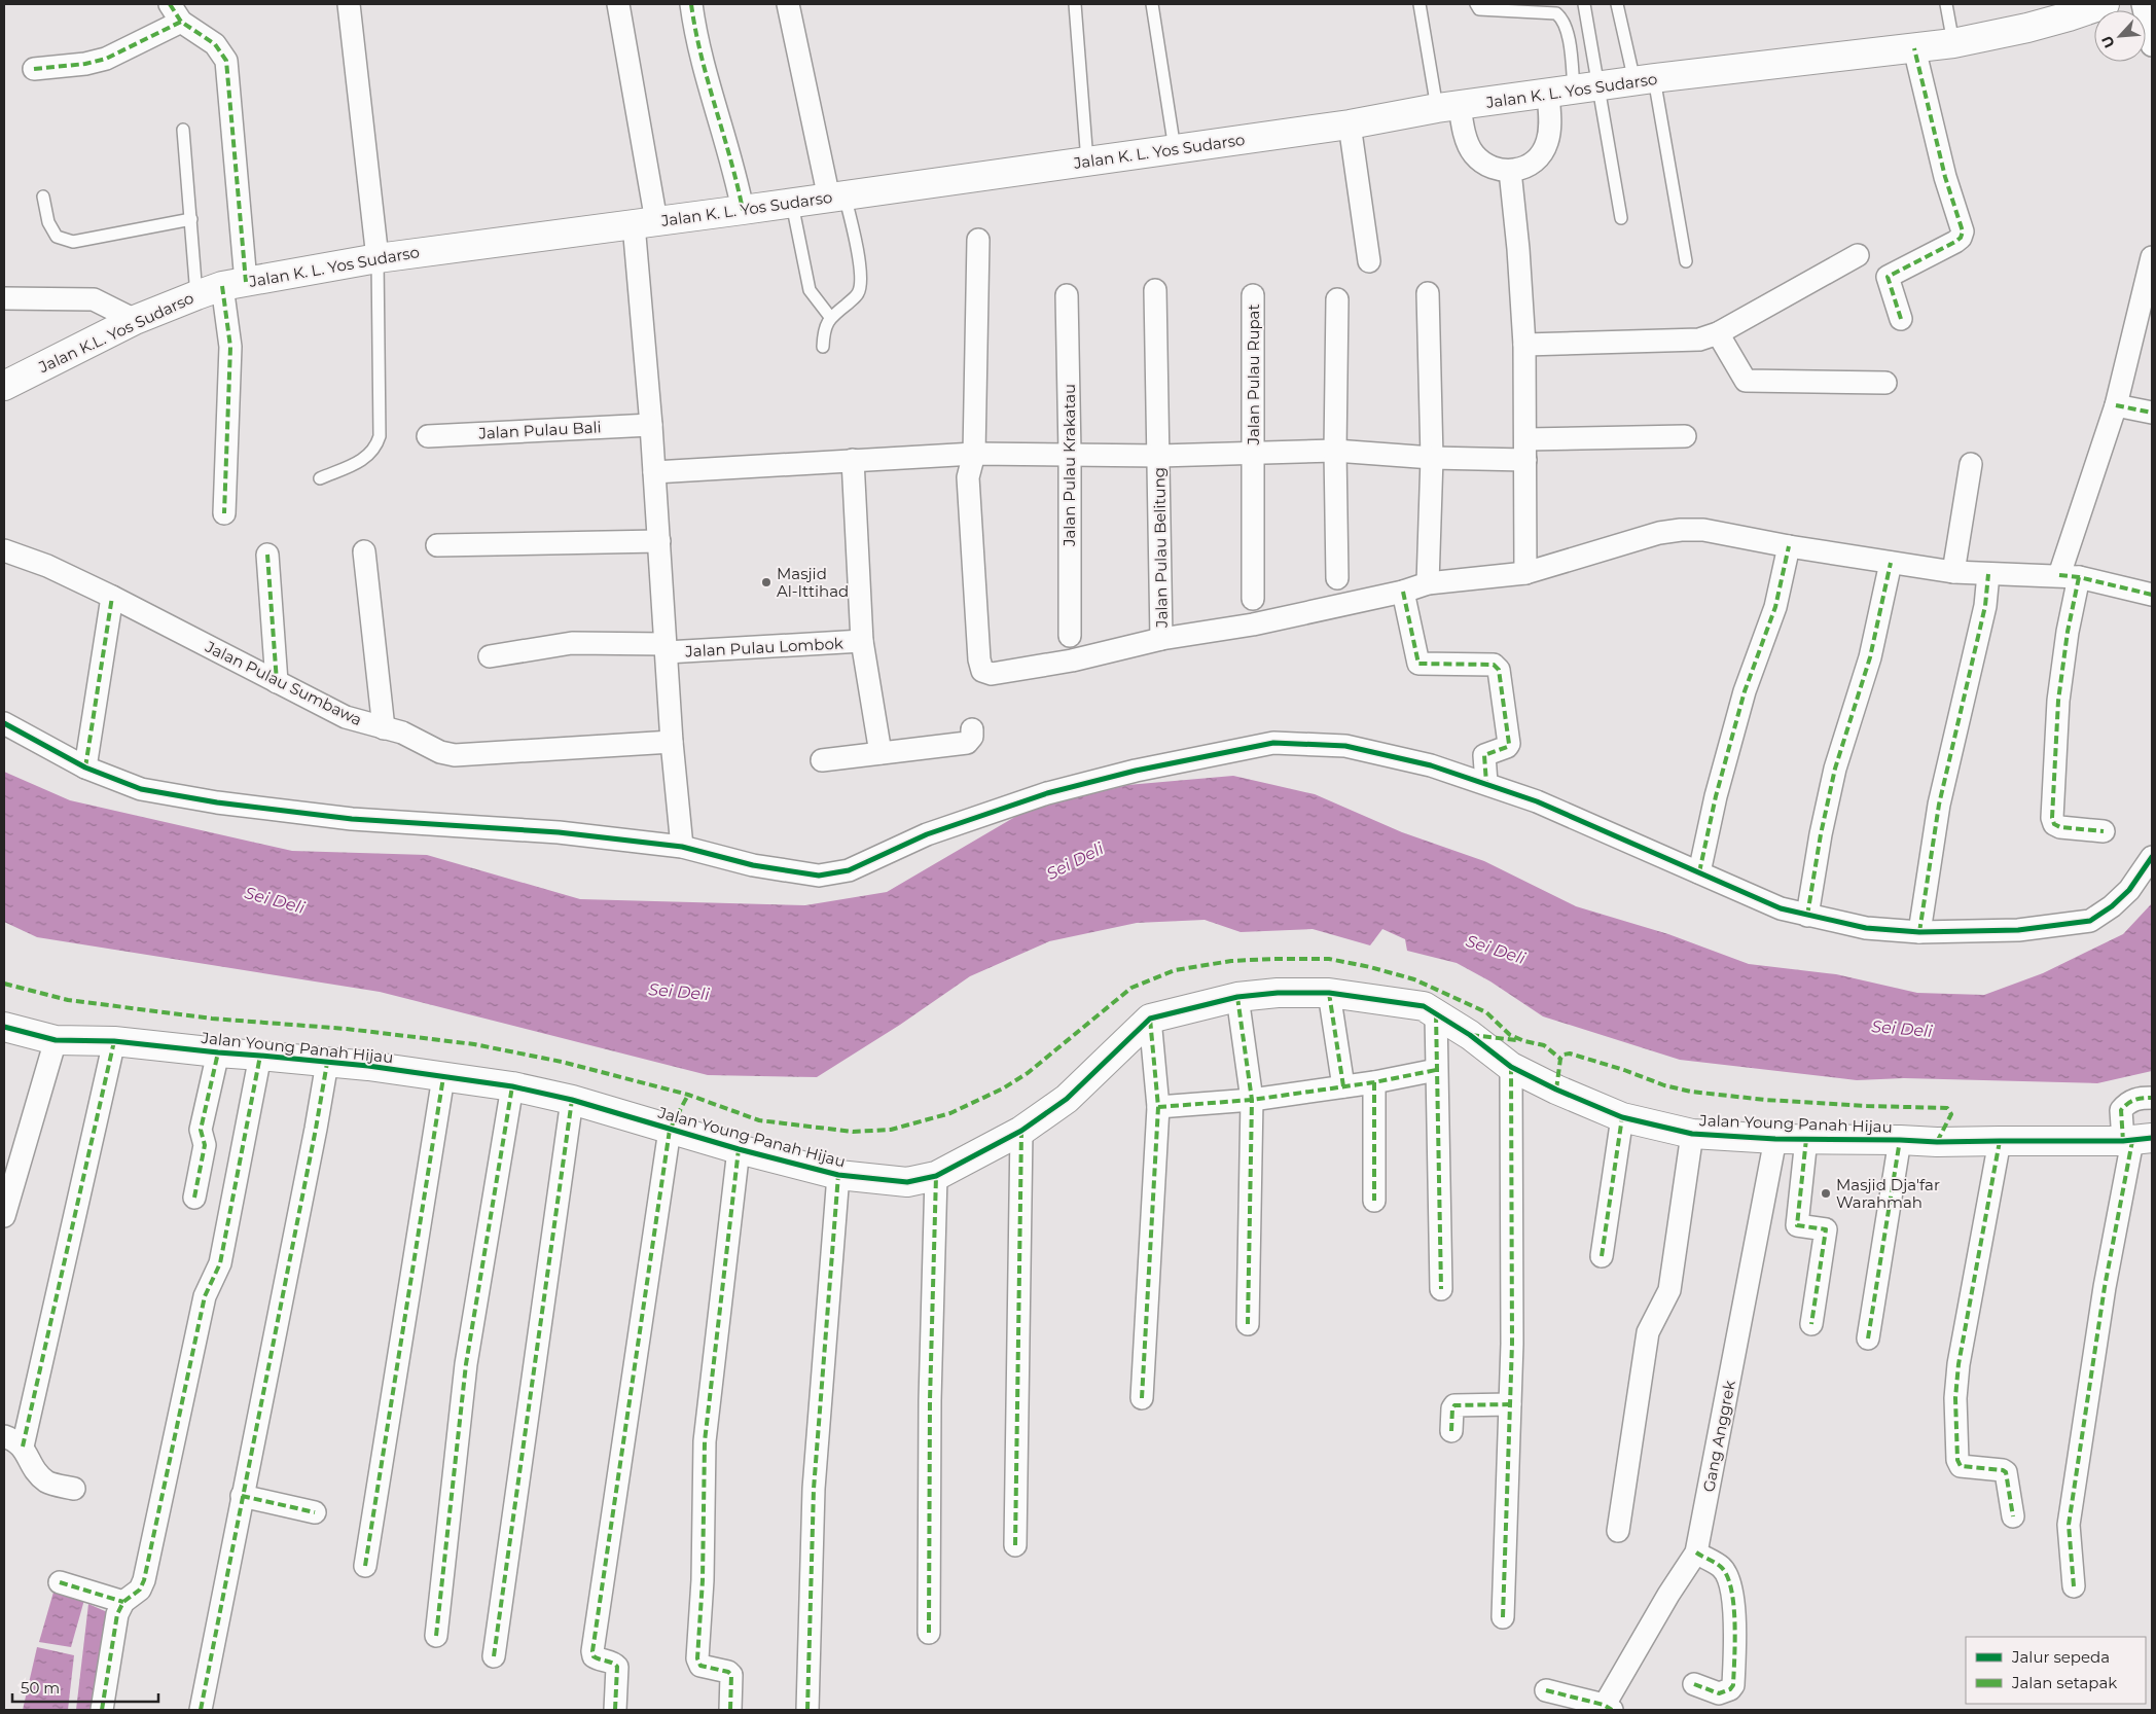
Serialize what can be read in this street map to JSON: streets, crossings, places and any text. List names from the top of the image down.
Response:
{
  "streets": {
    "main road": ["Jalan K. L. Yos Sudarso", "Jalan K.L. Yos Sudarso", "Jalan Young Panah Hijau"],
    "street": [
      "Jalan Pulau Rupat",
      "Jalan Pulau Bali",
      "Jalan Pulau Krakatau",
      "Jalan Pulau Belitung",
      "Jalan Pulau Lombok",
      "Jalan Pulau Sumbawa",
      "Gang Anggrek"
    ]
  },
  "crossings": [
    ["Jalan K. L. Yos Sudarso", "Jalan K.L. Yos Sudarso"],
    ["Jalan Young Panah Hijau", "Gang Anggrek"]
  ],
  "water": ["Sei Deli"],
  "places": ["Masjid Al-Ittihad", "Masjid Dja'far Warahmah"],
  "legend": ["Jalur sepeda", "Jalan setapak"],
  "scale_bar": "50 m",
  "north": "bottom left"
}
